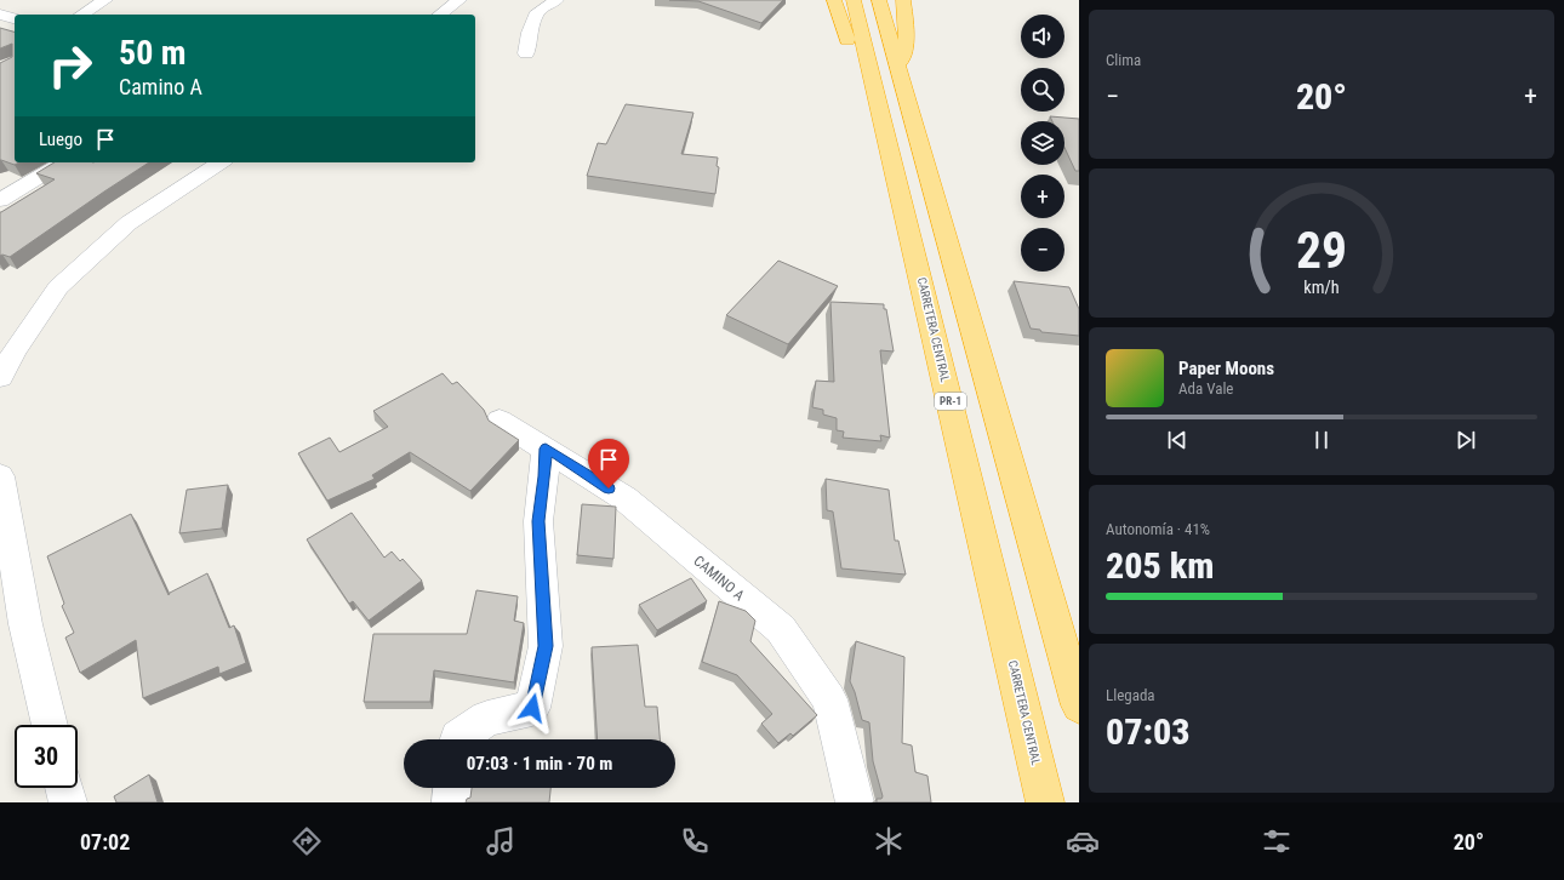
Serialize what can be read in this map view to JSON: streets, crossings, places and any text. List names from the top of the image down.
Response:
{
  "streets": {
    "highway": ["CARRETERA CENTRAL", "PR-1"],
    "street": ["CAMINO A"]
  },
  "page": {
    "tile": [
      "Clima",
      ["Autonomía · 41%", "205 km"],
      ["Llegada", "07:03"]
    ],
    "map_buttons": ["+", "−"],
    "turn": ["50 m", "Camino A"],
    "heat": ["−", "20°", "+"],
    "then": "Luego",
    "song": ["Paper Moons", "Ada Vale"],
    "limit": "30",
    "trip": "07:03 · 1 min · 70 m",
    "tabs": ["07:02", "20°"],
    "gauge": ["29", "km/h"]
  }
}
